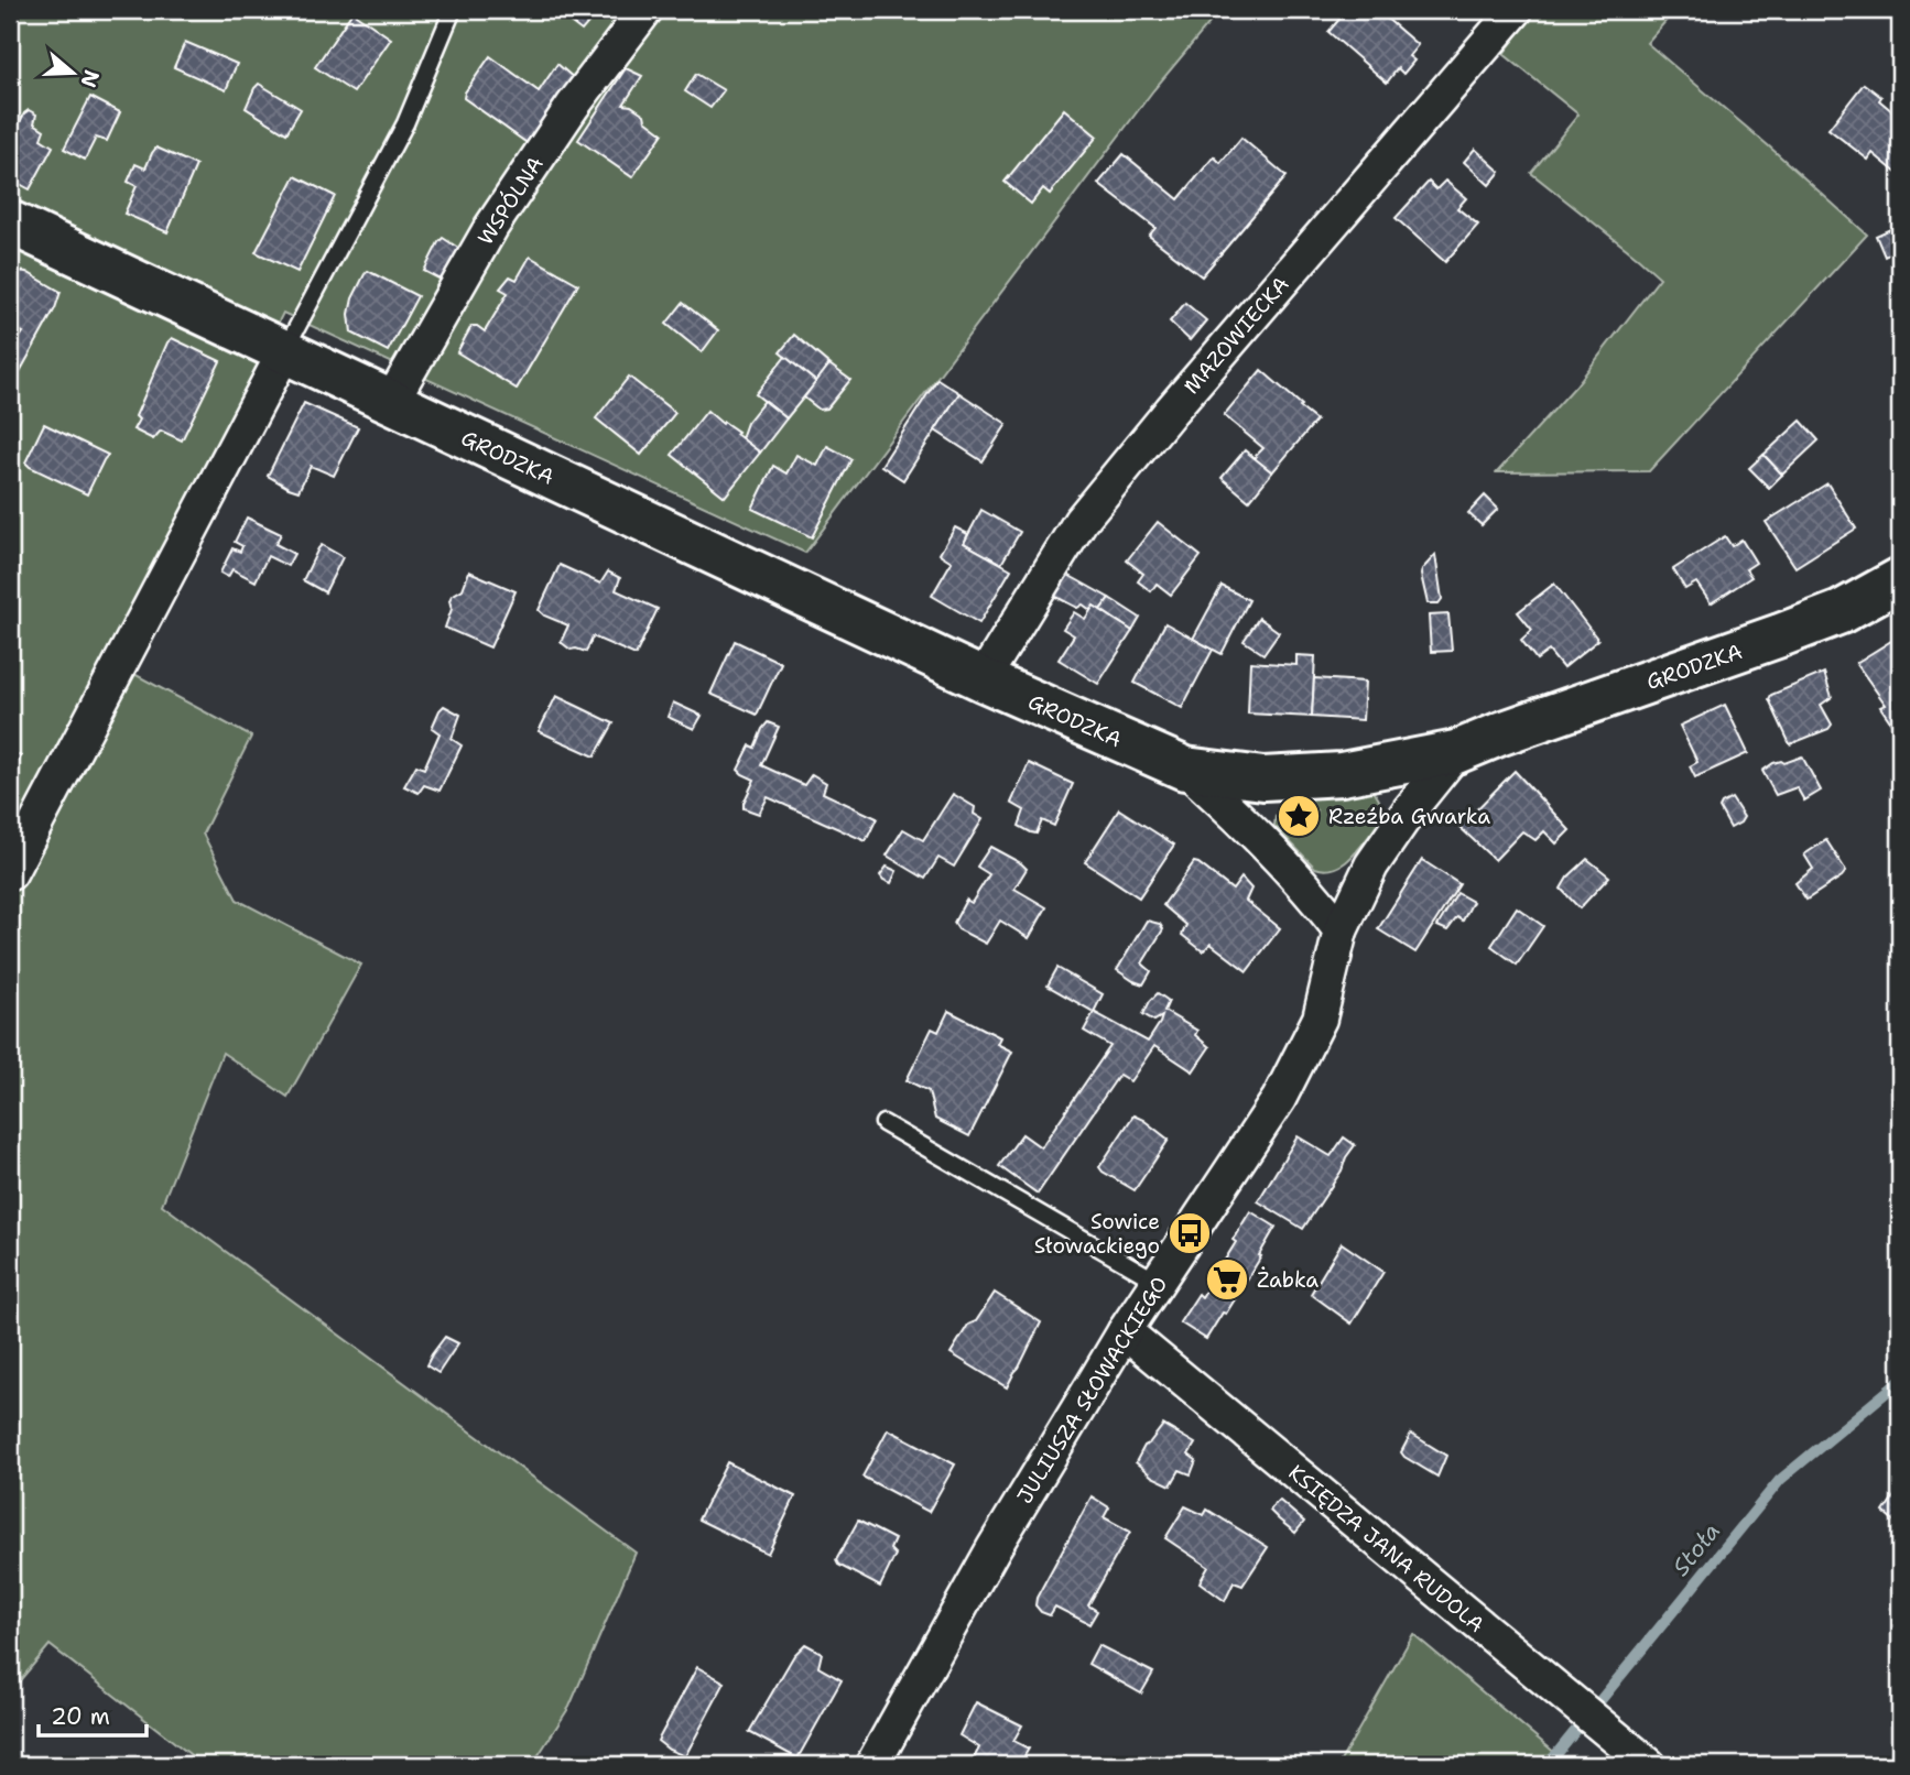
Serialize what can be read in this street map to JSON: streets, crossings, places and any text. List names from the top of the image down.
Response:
{
  "streets": {
    "street": [
      "WSPÓLNA",
      "MAZOWIECKA",
      "GRODZKA",
      "JULIUSZA SŁOWACKIEGO",
      "KSIĘDZA JANA RUDOLA"
    ]
  },
  "crossings": [
    ["WSPÓLNA", "GRODZKA"],
    ["MAZOWIECKA", "GRODZKA"],
    ["GRODZKA", "JULIUSZA SŁOWACKIEGO"],
    ["JULIUSZA SŁOWACKIEGO", "KSIĘDZA JANA RUDOLA"]
  ],
  "water": ["Stoła"],
  "places": {
    "place": ["Rzeźba Gwarka"],
    "bus stop": ["Sowice Słowackiego"],
    "supermarket": ["Żabka"]
  },
  "scale_bar": "20 m",
  "north": "right"
}
